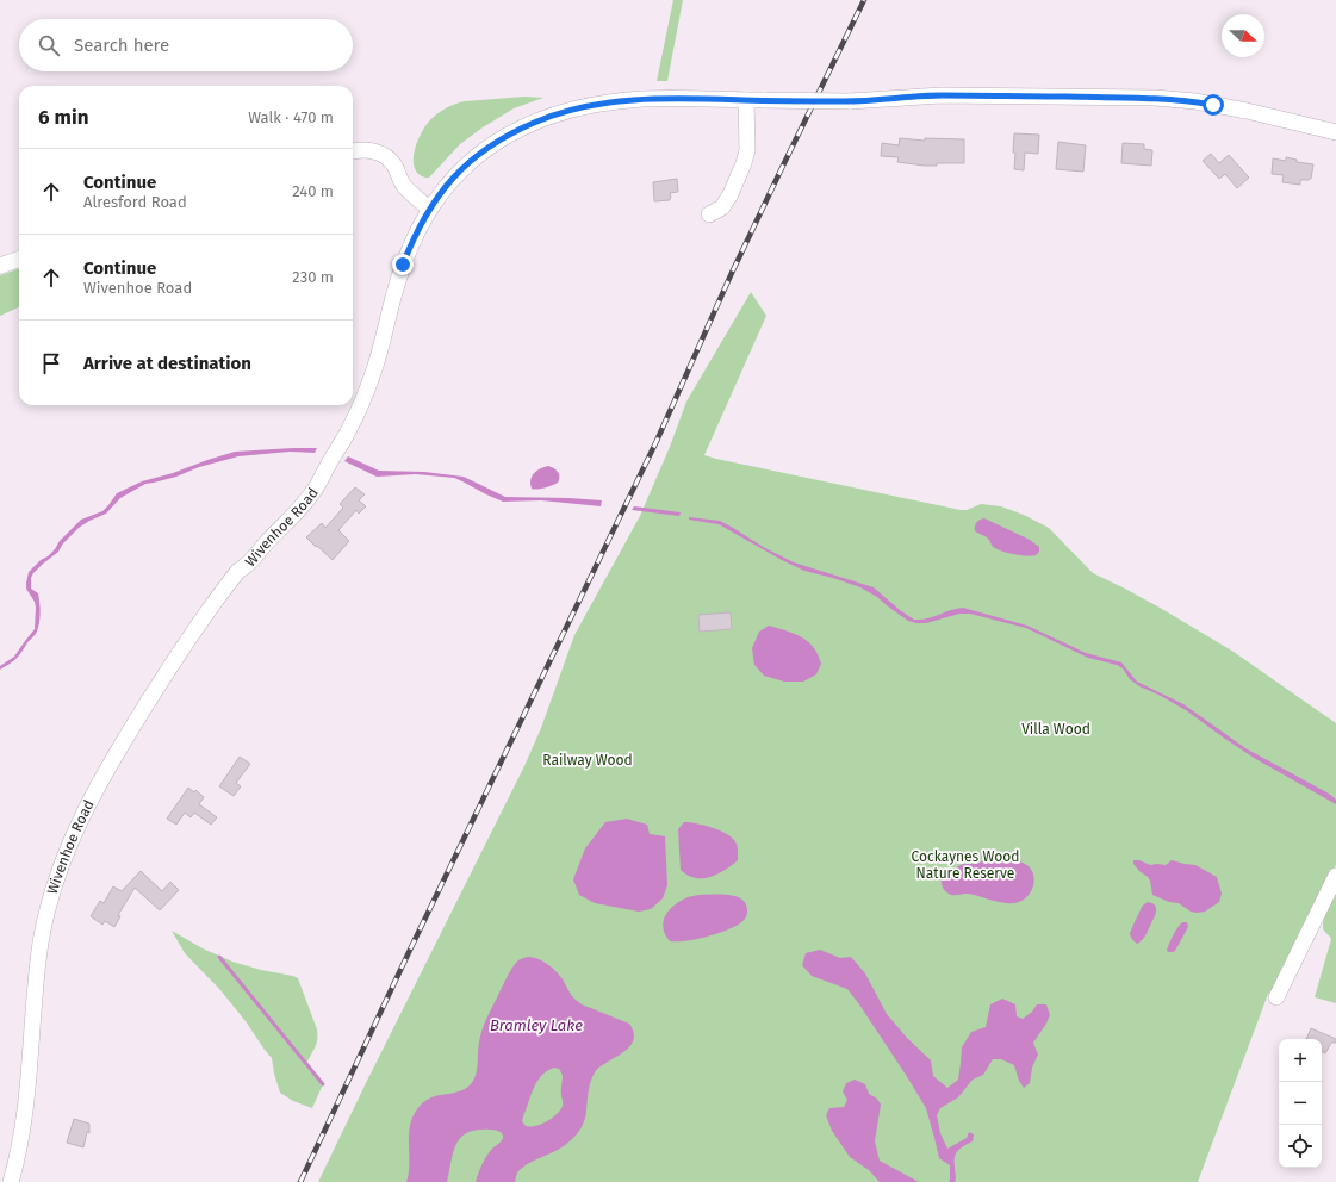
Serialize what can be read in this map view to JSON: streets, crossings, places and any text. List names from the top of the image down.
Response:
{
  "streets": {
    "street": ["Wivenhoe Road"]
  },
  "water": ["Bramley Lake"],
  "parks": ["Villa Wood", "Railway Wood", "Cockaynes Wood Nature Reserve"],
  "north": "right",
  "page": {
    "search": "Search here",
    "heading": ["6 min", "Walk · 470 m"],
    "list": [
      ["Continue", "Alresford Road", "240 m"],
      ["Continue", "Wivenhoe Road", "230 m"],
      "Arrive at destination"
    ],
    "map_buttons": ["+", "−"]
  }
}
